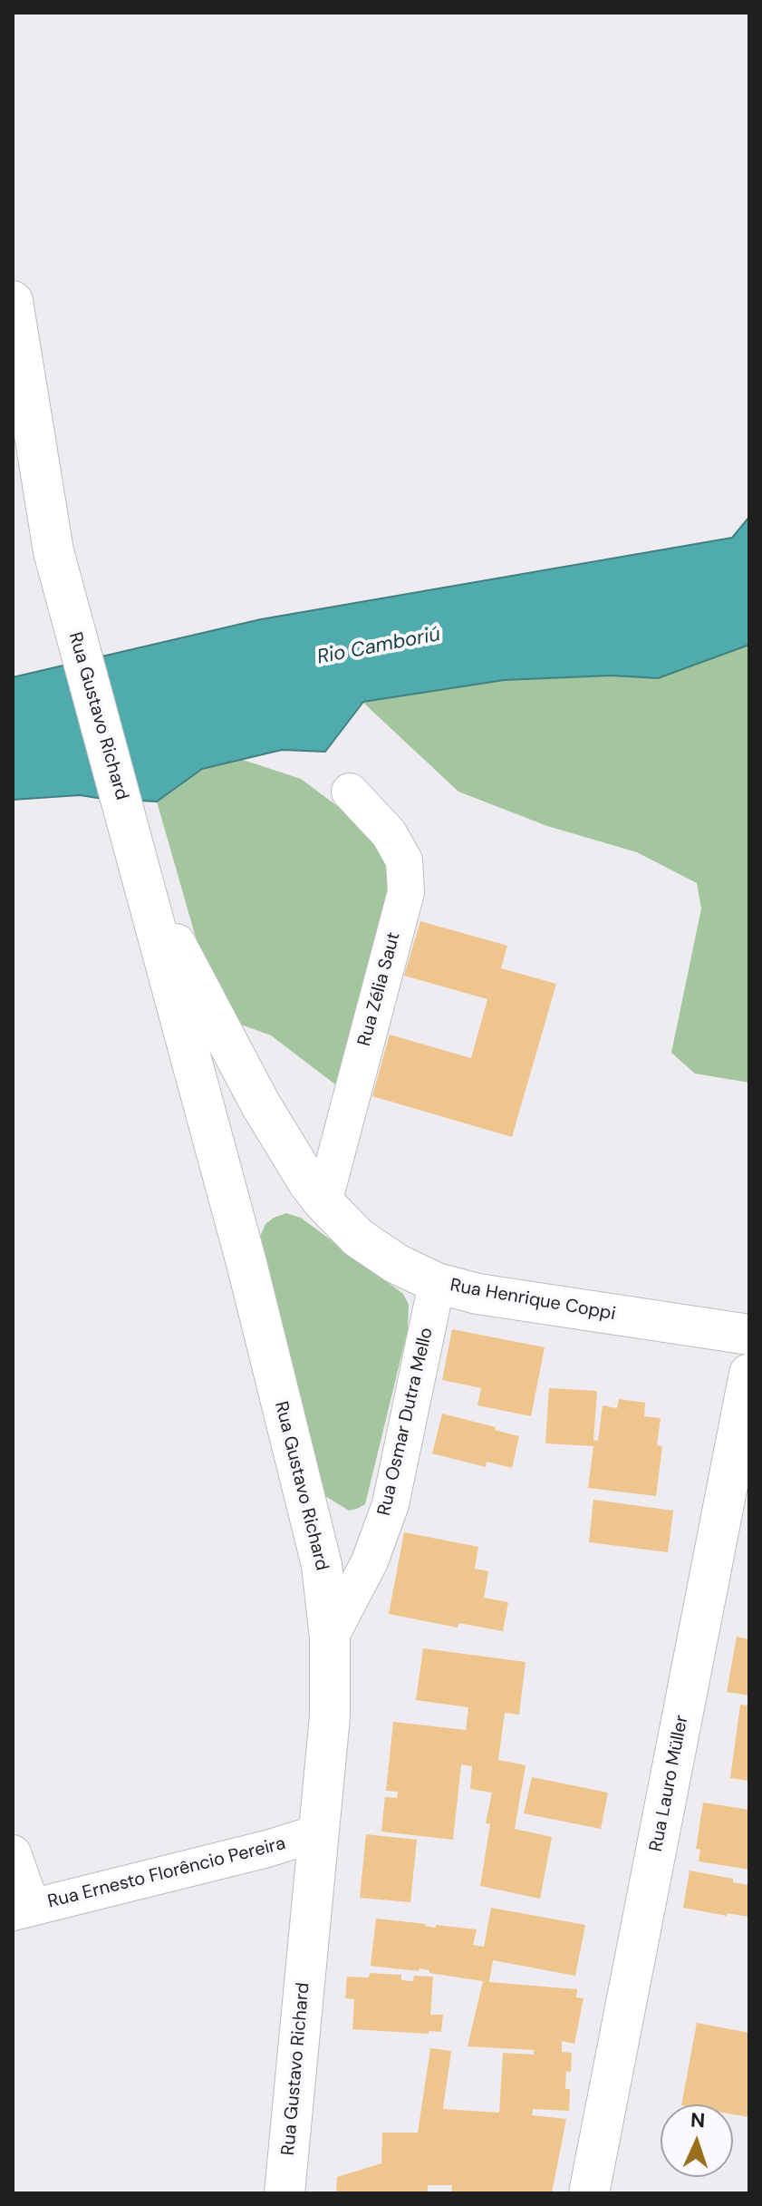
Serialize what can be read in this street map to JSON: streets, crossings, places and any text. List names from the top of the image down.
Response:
{
  "streets": {
    "main road": ["Rua Gustavo Richard", "Rua Henrique Coppi", "Rua Lauro Müller"],
    "street": ["Rua Zélia Saut", "Rua Osmar Dutra Mello", "Rua Ernesto Florêncio Pereira"]
  },
  "crossings": [
    ["Rua Gustavo Richard", "Rua Zélia Saut"],
    ["Rua Gustavo Richard", "Rua Henrique Coppi"],
    ["Rua Gustavo Richard", "Rua Osmar Dutra Mello"],
    ["Rua Gustavo Richard", "Rua Ernesto Florêncio Pereira"],
    ["Rua Zélia Saut", "Rua Henrique Coppi"],
    ["Rua Henrique Coppi", "Rua Osmar Dutra Mello"]
  ],
  "water": ["Rio Camboriú"],
  "north": "top"
}
